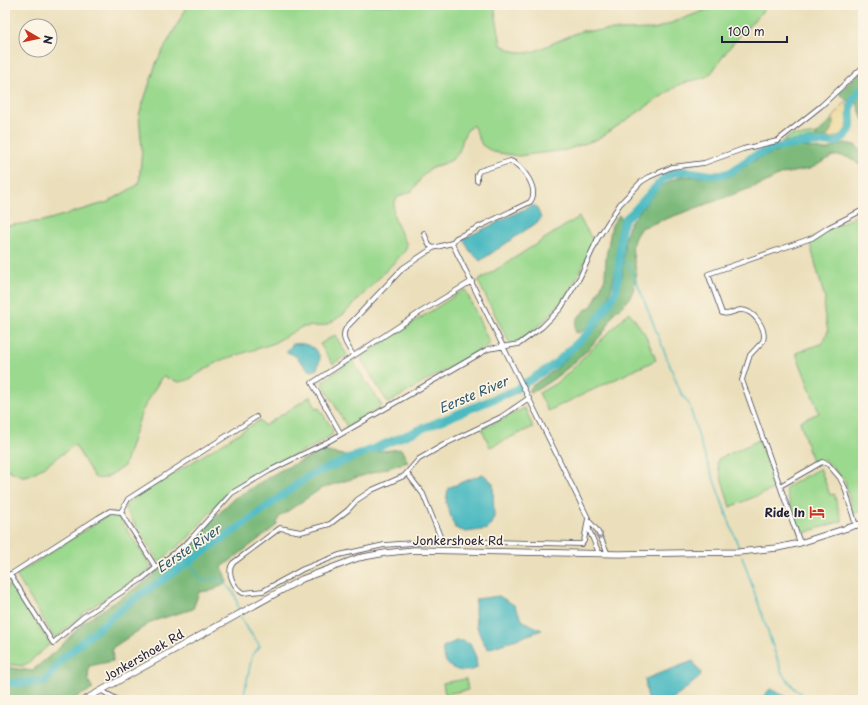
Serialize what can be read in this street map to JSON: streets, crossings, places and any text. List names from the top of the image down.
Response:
{
  "streets": {
    "street": ["Jonkershoek Rd"]
  },
  "water": ["Eerste River"],
  "places": {
    "hotel": ["Ride In"]
  },
  "scale_bar": "100 m",
  "north": "right"
}
